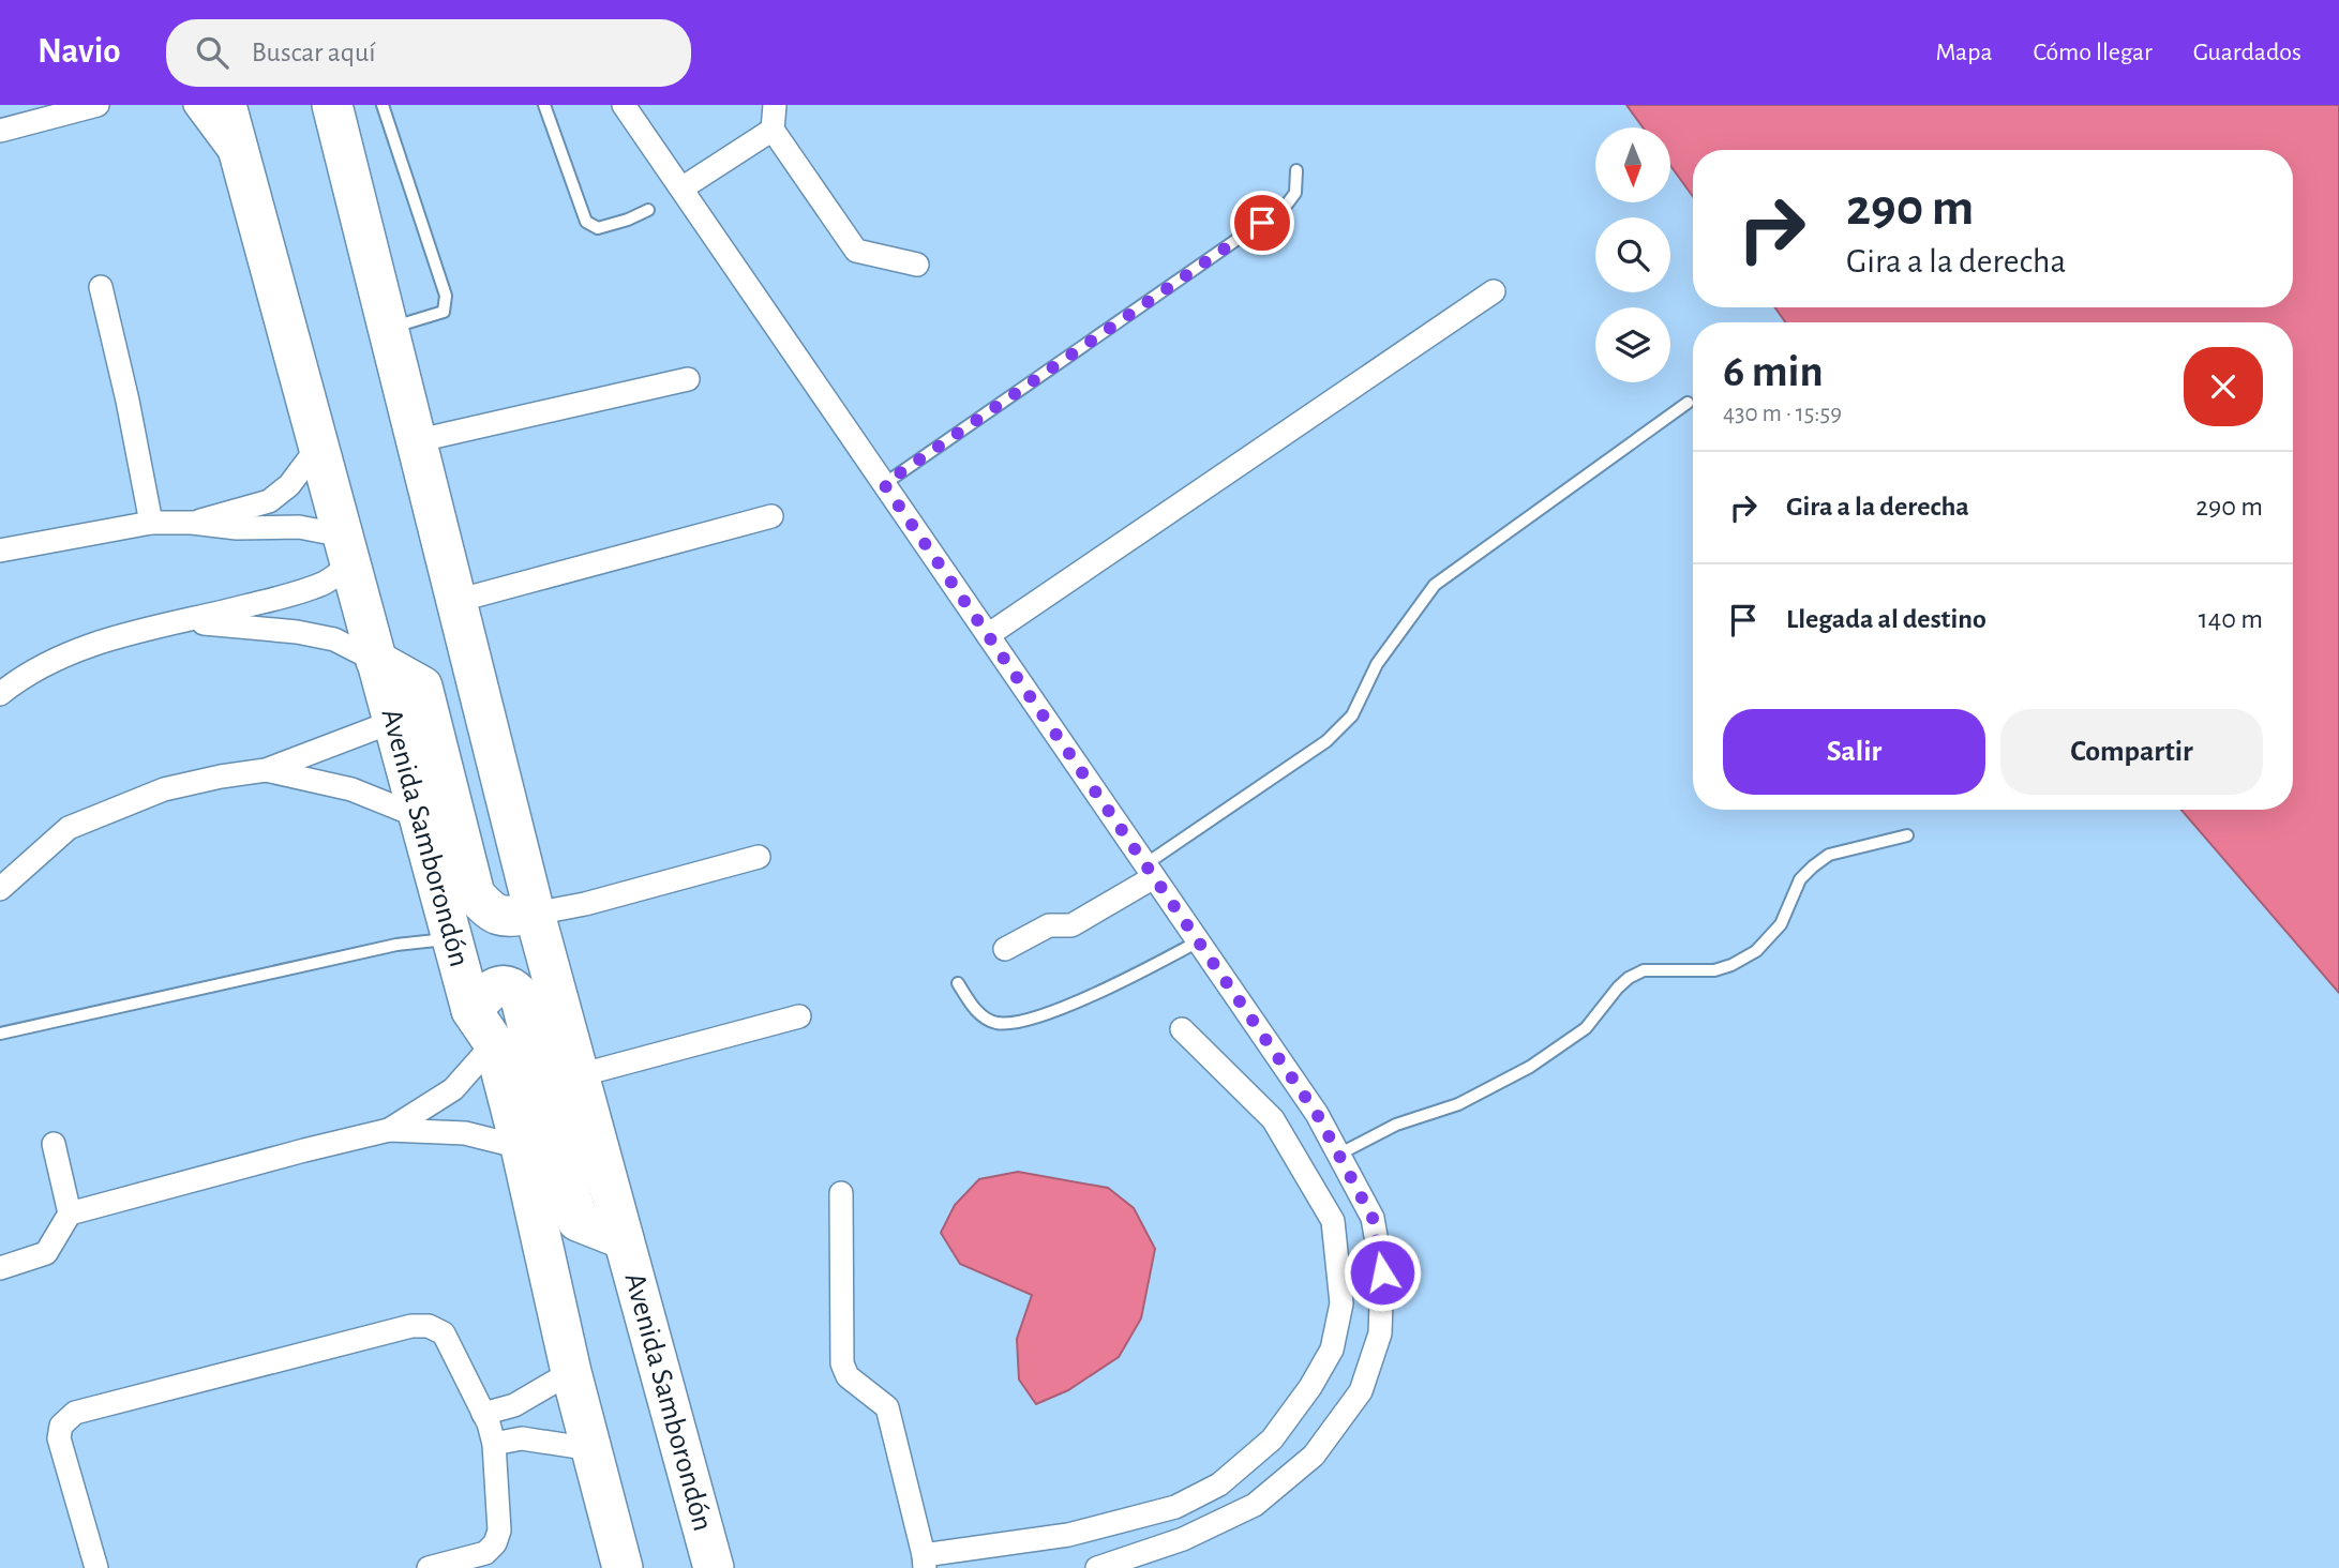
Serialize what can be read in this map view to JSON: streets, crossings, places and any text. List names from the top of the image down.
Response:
{
  "streets": {
    "highway": ["Avenida Samborondón"]
  },
  "north": "bottom",
  "page": {
    "header": "Navio",
    "search": "Buscar aquí",
    "nav": ["Mapa", "Cómo llegar", "Guardados"],
    "turn": ["290 m", "Gira a la derecha"],
    "heading": ["6 min", "430 m · 15:59"],
    "list": [
      {
        "name": "Gira a la derecha",
        "value": "290 m"
      },
      {
        "name": "Llegada al destino",
        "value": "140 m"
      }
    ],
    "buttons": ["Salir", "Compartir"]
  }
}
